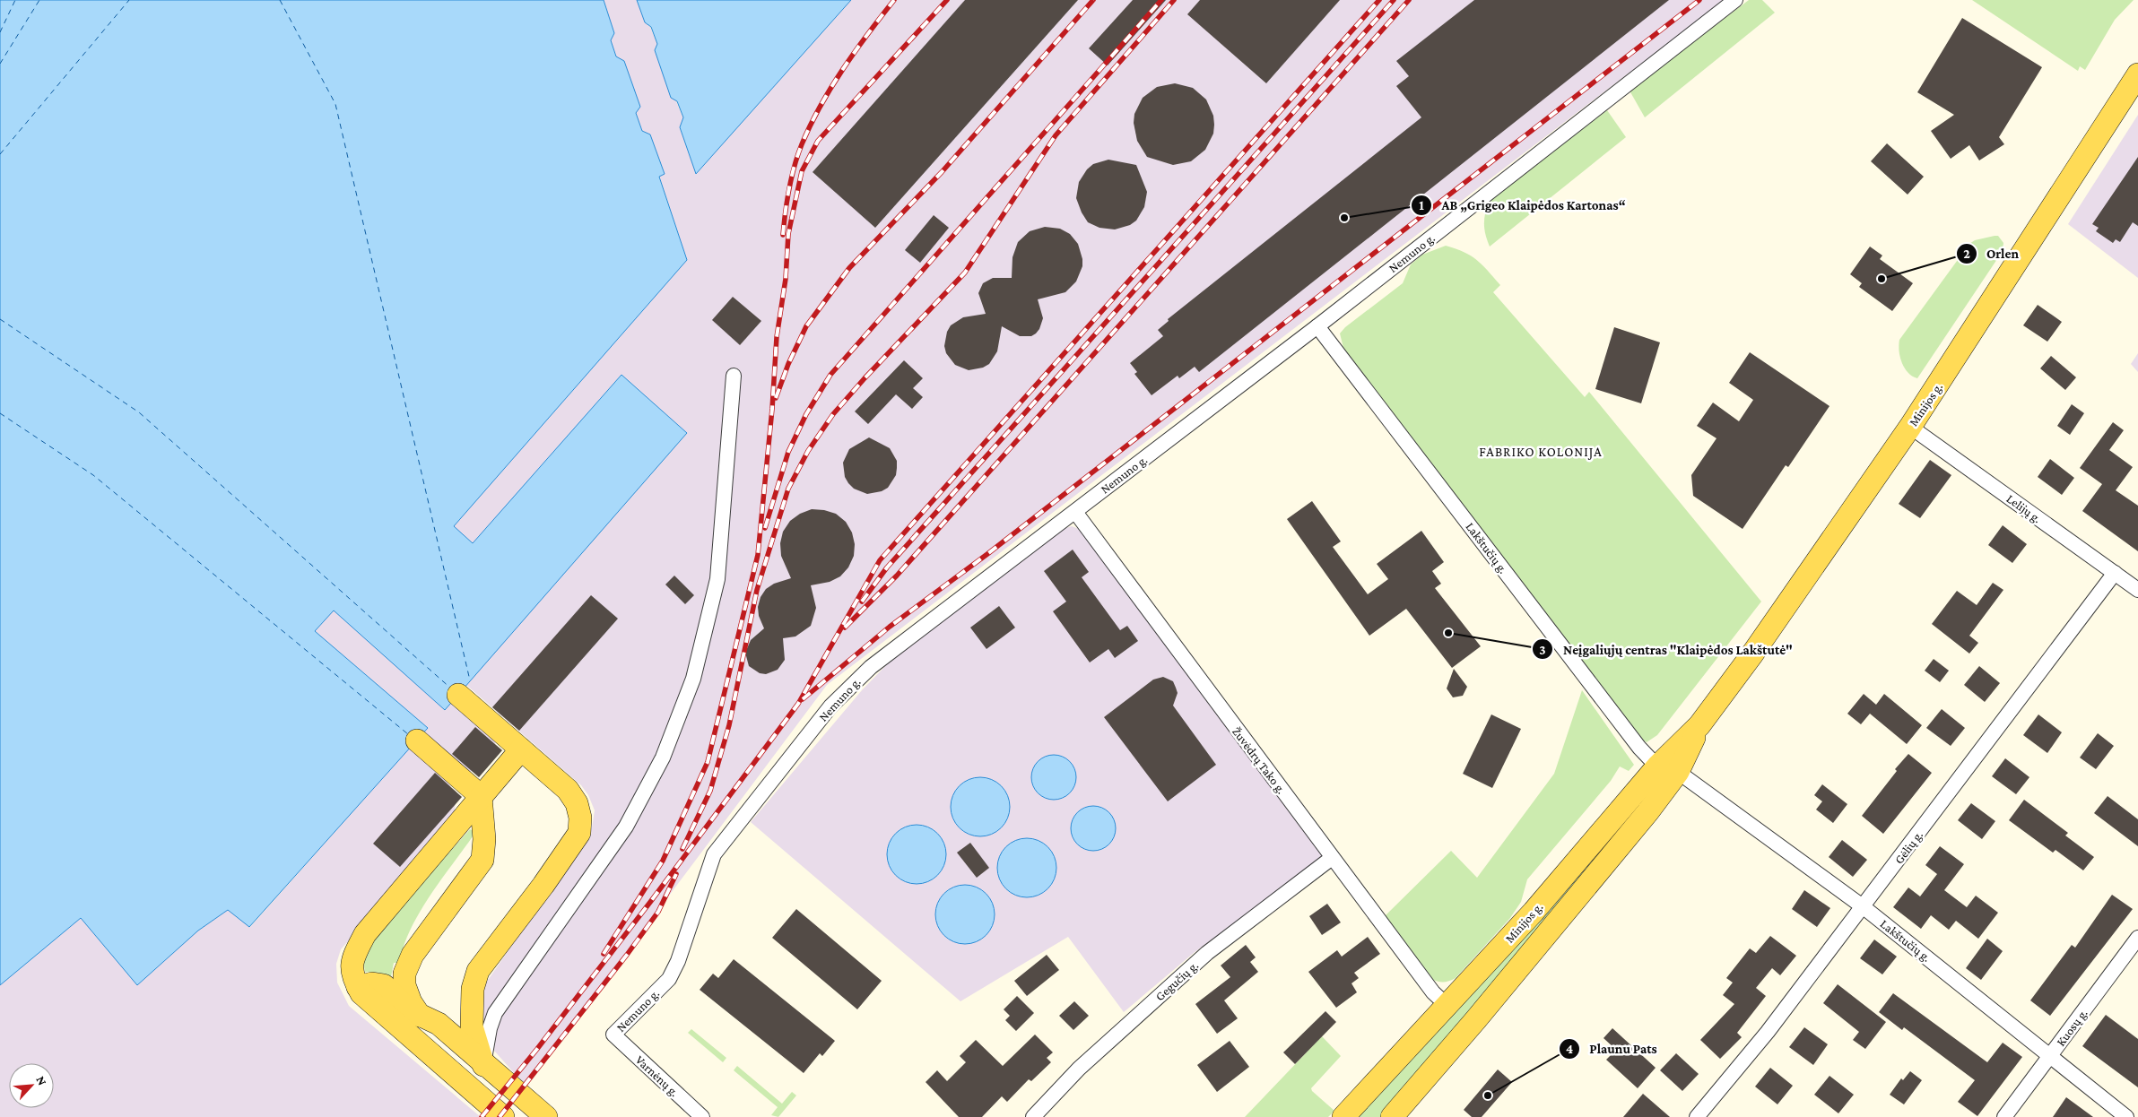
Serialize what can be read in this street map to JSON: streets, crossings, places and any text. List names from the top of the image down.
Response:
{
  "streets": {
    "main road": ["Minijos g."],
    "street": [
      "Nemuno g.",
      "Lelijų g.",
      "Lakštučių g.",
      "Žuvėdrų Tako g.",
      "Gėlių g.",
      "Gegučių g.",
      "Kuosų g.",
      "Varnėnų g."
    ]
  },
  "crossings": [
    ["Nemuno g.", "Lakštučių g."],
    ["Nemuno g.", "Žuvėdrų Tako g."],
    ["Nemuno g.", "Varnėnų g."],
    ["Minijos g.", "Lelijų g."],
    ["Minijos g.", "Lakštučių g."],
    ["Minijos g.", "Žuvėdrų Tako g."],
    ["Lelijų g.", "Gėlių g."],
    ["Lakštučių g.", "Gėlių g."],
    ["Lakštučių g.", "Kuosų g."],
    ["Žuvėdrų Tako g.", "Gegučių g."]
  ],
  "districts": ["FABRIKO KOLONIJA"],
  "places": [
    "AB „Grigeo Klaipėdos Kartonas“",
    "Orlen",
    "Neįgaliųjų centras \"Klaipėdos Lakštutė\"",
    "Plaunu Pats"
  ],
  "north": "top right"
}
